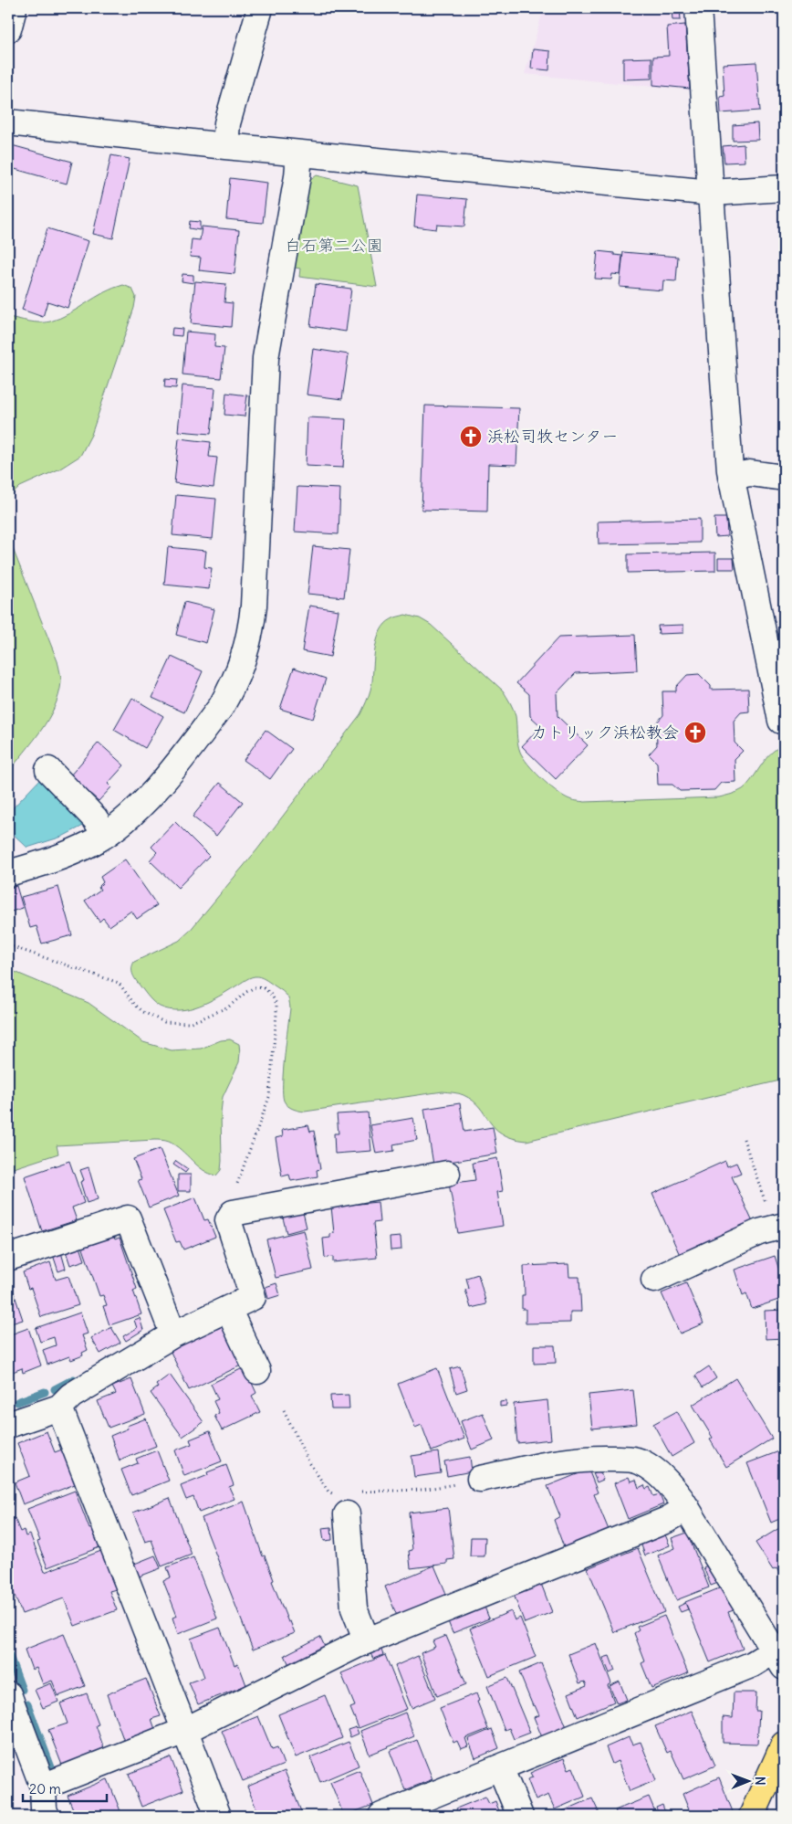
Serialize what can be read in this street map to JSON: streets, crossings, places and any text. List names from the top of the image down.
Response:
{
  "parks": ["白石第二公園"],
  "places": {
    "church": ["浜松司牧センター", "カトリック浜松教会"]
  },
  "scale_bar": "20 m",
  "north": "right"
}
